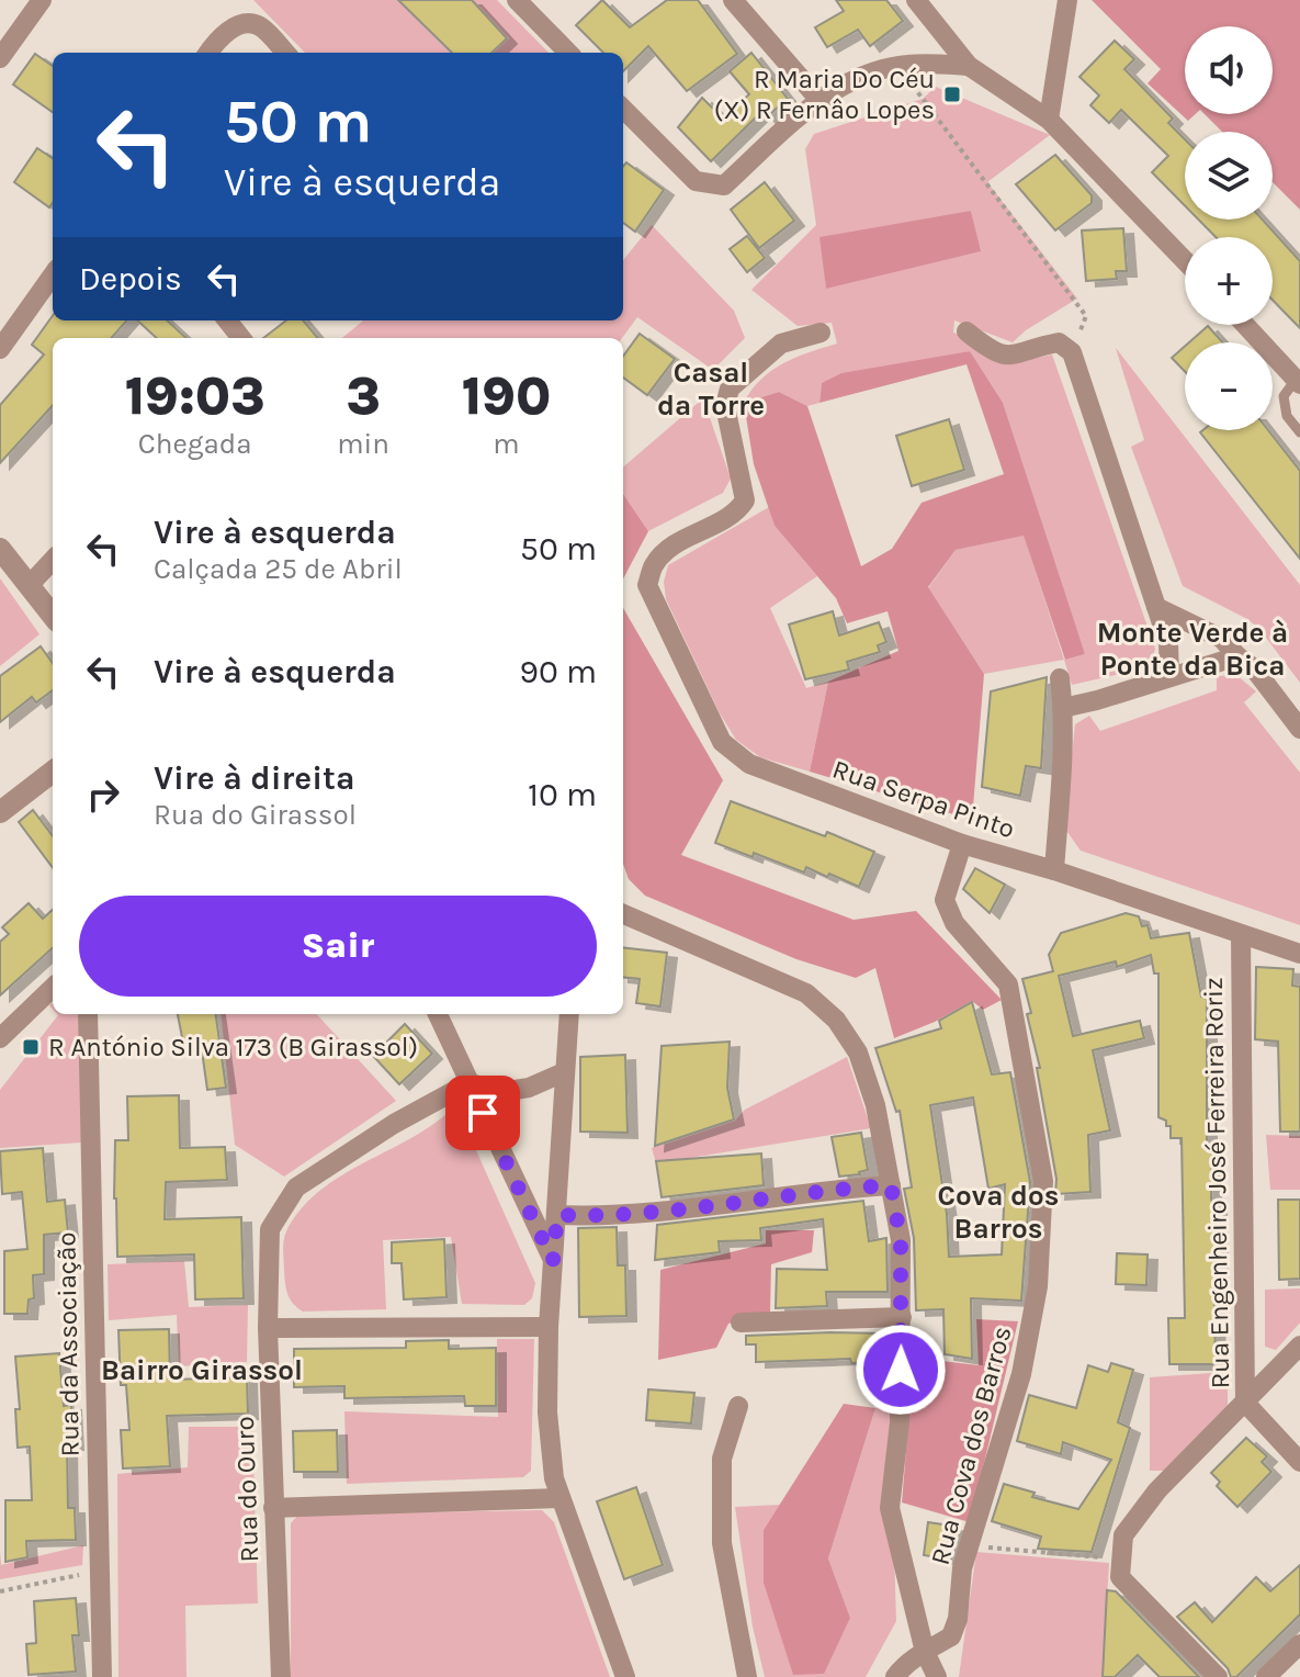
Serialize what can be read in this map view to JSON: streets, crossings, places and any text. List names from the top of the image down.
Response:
{
  "streets": {
    "street": [
      "Rua Serpa Pinto",
      "Rua Engenheiro José Ferreira Roriz",
      "Rua da Associação",
      "Rua Cova dos Barros",
      "Rua do Ouro"
    ]
  },
  "crossings": [
    ["Rua Serpa Pinto", "Rua Engenheiro José Ferreira Roriz"],
    ["Rua Serpa Pinto", "Rua Cova dos Barros"]
  ],
  "districts": [
    "Casal da Torre",
    "Monte Verde à Ponte da Bica",
    "Cova dos Barros",
    "Bairro Girassol"
  ],
  "places": {
    "transit": ["R Maria Do Céu (X) R Fernâo Lopes", "R António Silva 173 (B Girassol)"]
  },
  "page": {
    "map_buttons": ["+", "−"],
    "turn": ["50 m", "Vire à esquerda"],
    "then": "Depois",
    "eta": [
      "19:03",
      "Chegada",
      "3",
      "min",
      "190",
      "m"
    ],
    "list": [
      {
        "name": "Vire à esquerda",
        "note": "Calçada 25 de Abril",
        "value": "50 m"
      },
      {
        "name": "Vire à esquerda",
        "value": "90 m"
      },
      {
        "name": "Vire à direita",
        "note": "Rua do Girassol",
        "value": "10 m"
      }
    ],
    "buttons": "Sair"
  }
}
